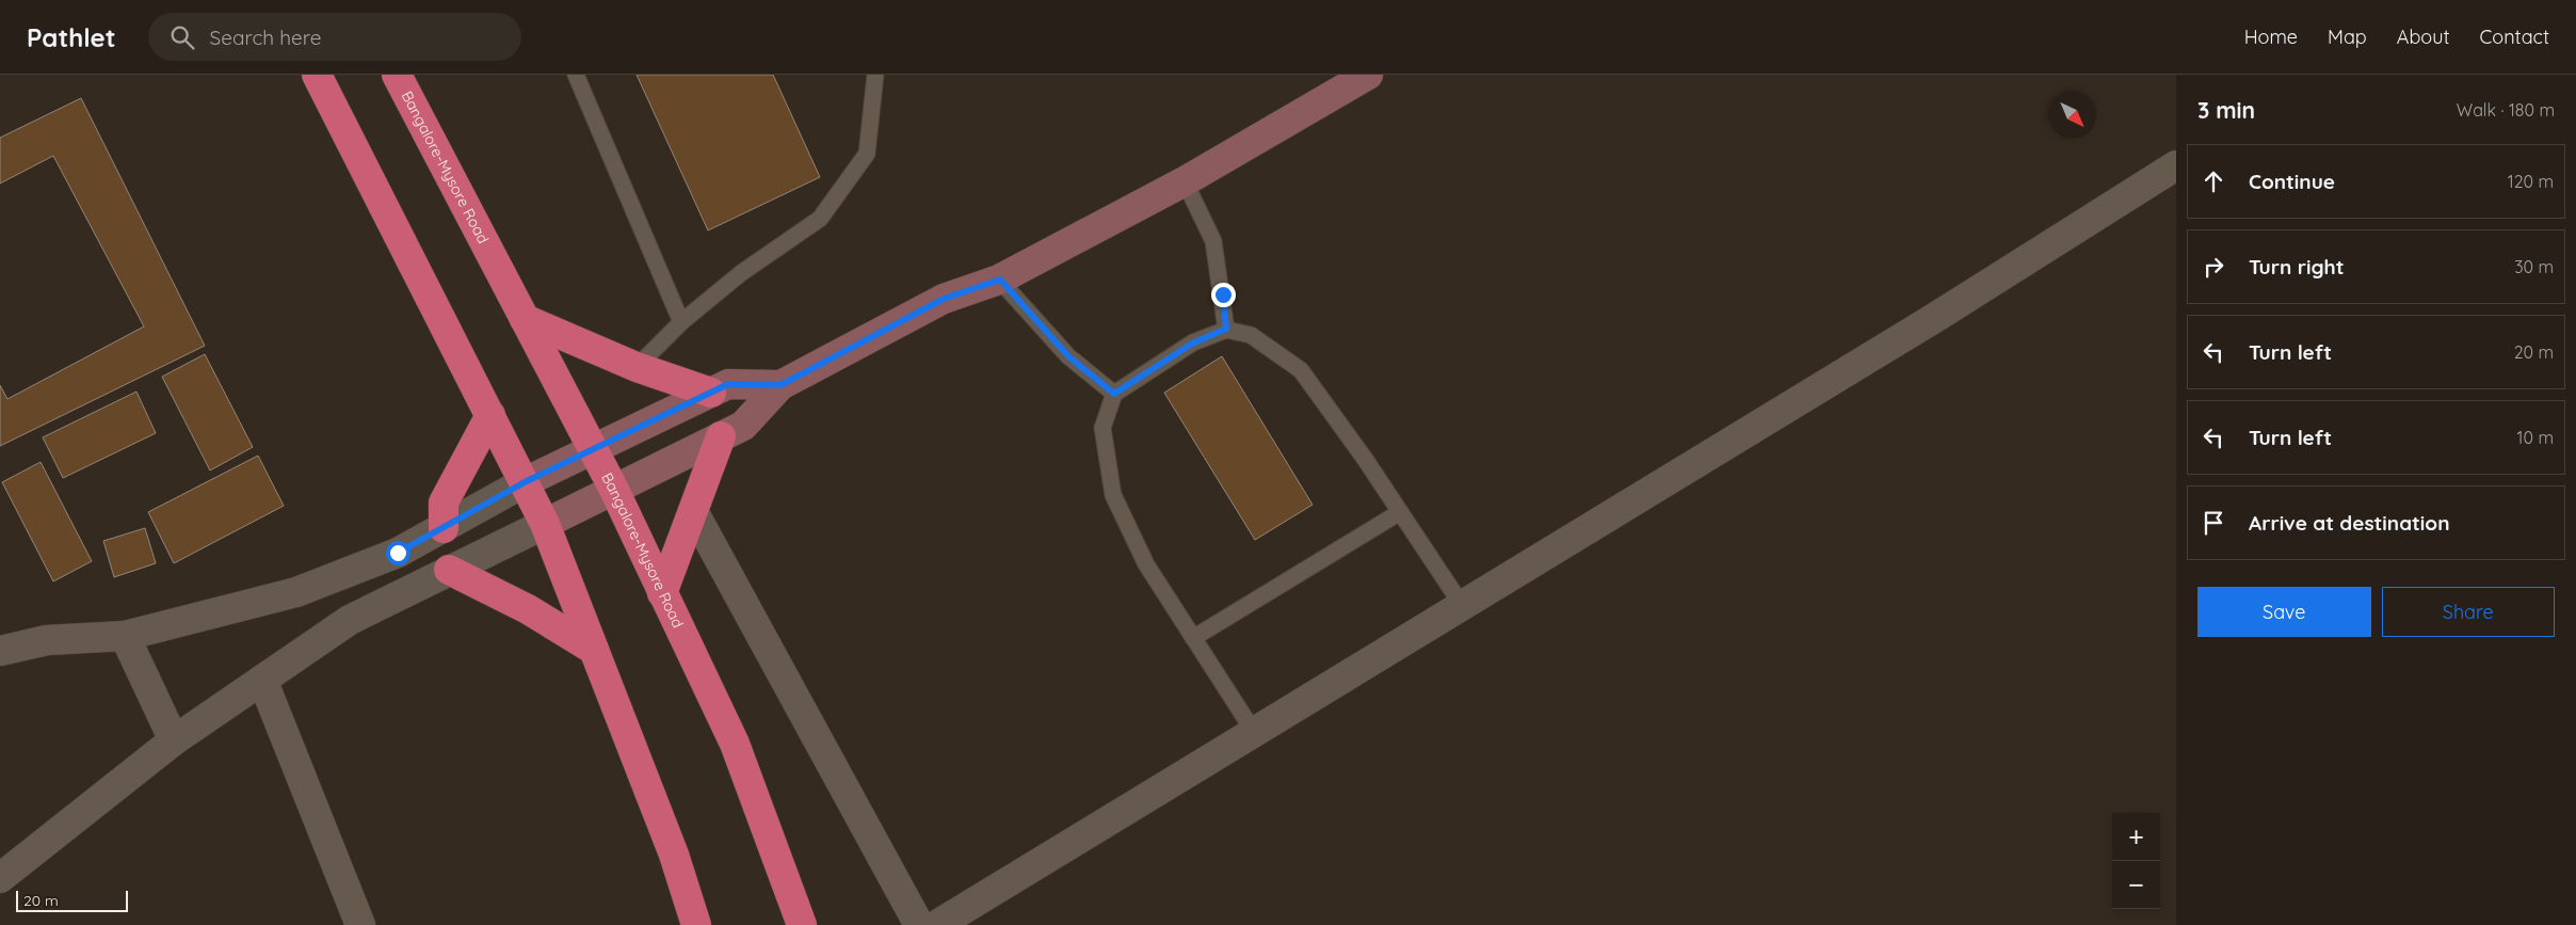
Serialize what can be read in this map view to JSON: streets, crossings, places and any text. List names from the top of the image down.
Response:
{
  "streets": {
    "highway": ["Bangalore-Mysore Road"]
  },
  "scale_bar": "20 m",
  "north": "bottom right",
  "page": {
    "header": "Pathlet",
    "search": "Search here",
    "nav": [
      "Home",
      "Map",
      "About",
      "Contact"
    ],
    "heading": ["3 min", "Walk · 180 m"],
    "list": [
      ["Continue", "120 m"],
      ["Turn right", "30 m"],
      ["Turn left", "20 m"],
      ["Turn left", "10 m"],
      "Arrive at destination"
    ],
    "buttons": ["Save", "Share"],
    "map_buttons": ["+", "−"],
    "scale": "20 m"
  }
}
